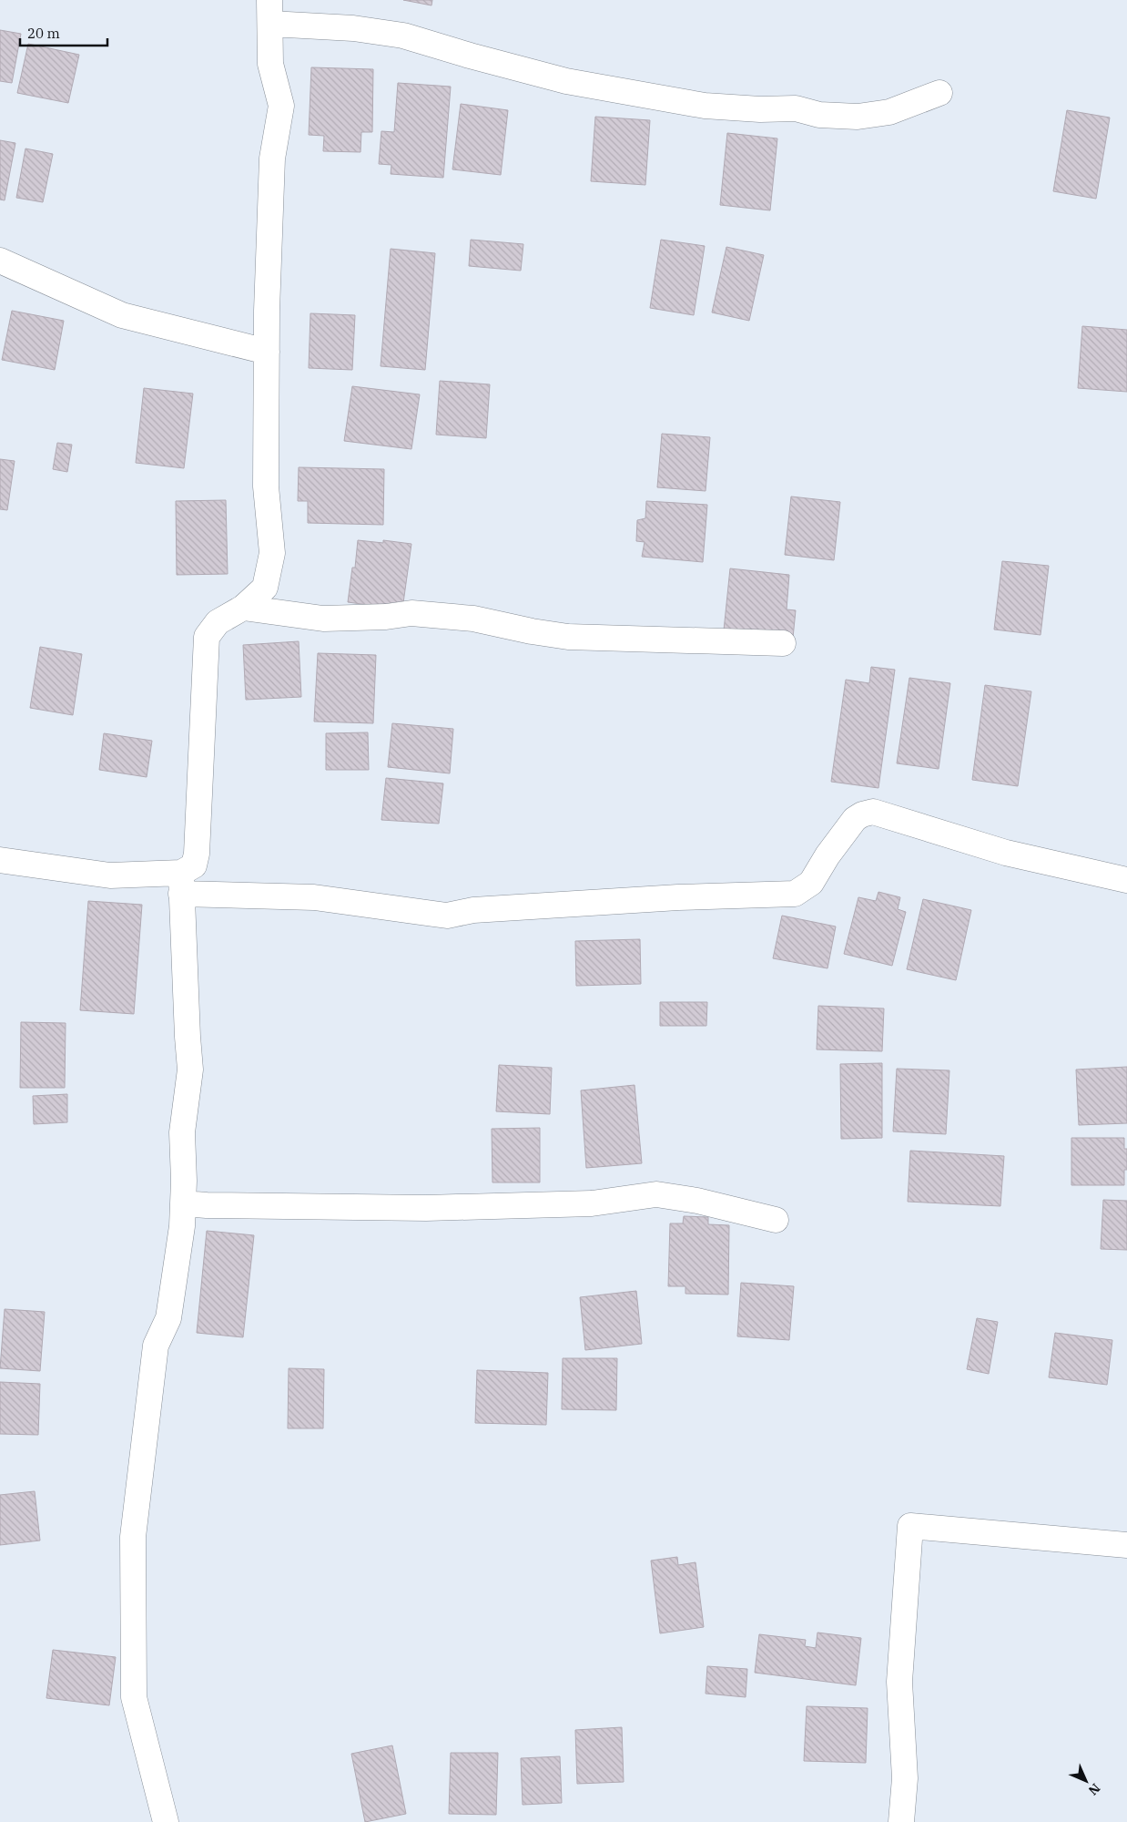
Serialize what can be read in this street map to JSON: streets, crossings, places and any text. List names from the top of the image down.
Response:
{
  "scale_bar": "20 m",
  "north": "bottom right"
}
